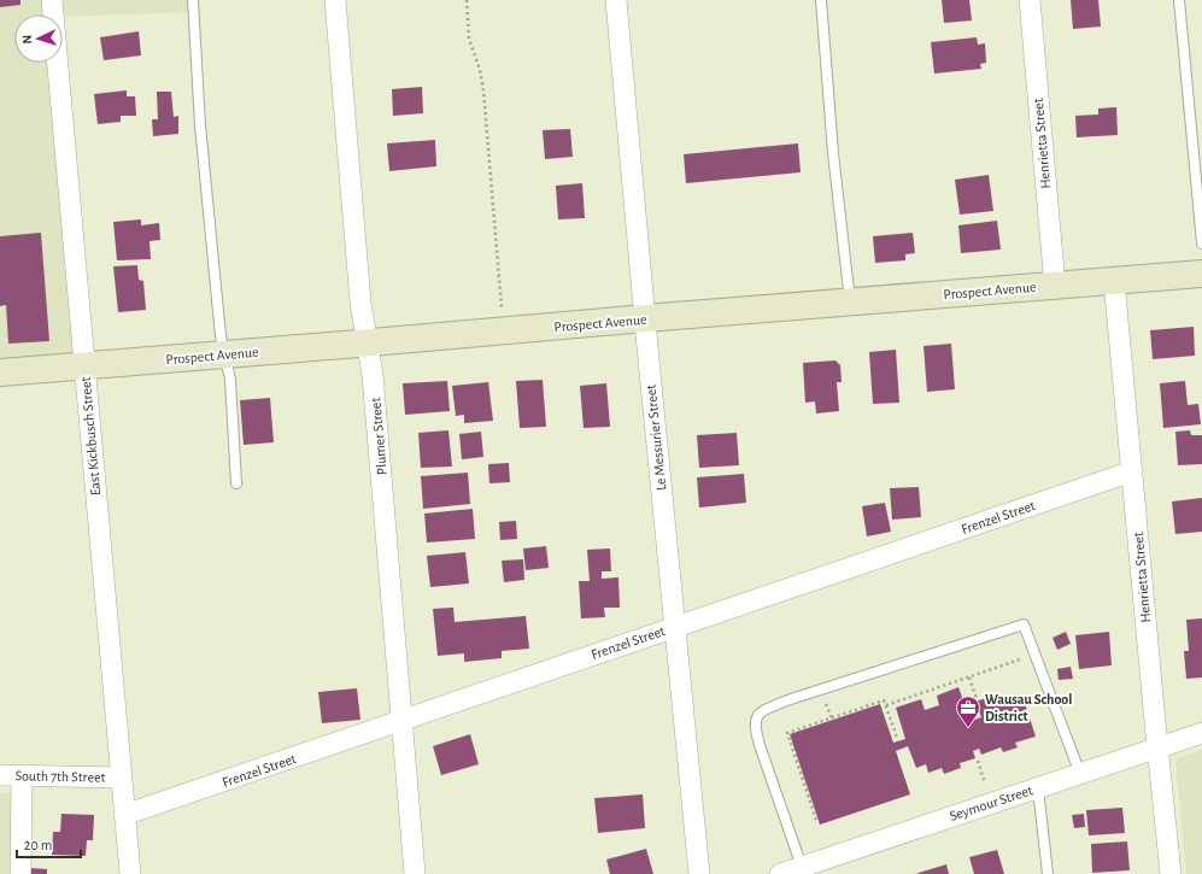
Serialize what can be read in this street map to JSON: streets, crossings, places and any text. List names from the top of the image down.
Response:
{
  "streets": {
    "street": [
      "Henrietta Street",
      "Prospect Avenue",
      "East Kickbusch Street",
      "Plumer Street",
      "Le Messurier Street",
      "Frenzel Street",
      "South 7th Street",
      "Seymour Street"
    ]
  },
  "crossings": [
    ["Henrietta Street", "Prospect Avenue"],
    ["Henrietta Street", "Frenzel Street"],
    ["Henrietta Street", "Seymour Street"],
    ["Prospect Avenue", "East Kickbusch Street"],
    ["Prospect Avenue", "Plumer Street"],
    ["Prospect Avenue", "Le Messurier Street"],
    ["East Kickbusch Street", "Frenzel Street"],
    ["East Kickbusch Street", "South 7th Street"],
    ["Plumer Street", "Frenzel Street"],
    ["Le Messurier Street", "Frenzel Street"]
  ],
  "places": {
    "office": ["Wausau School District"]
  },
  "scale_bar": "20 m",
  "north": "left"
}
